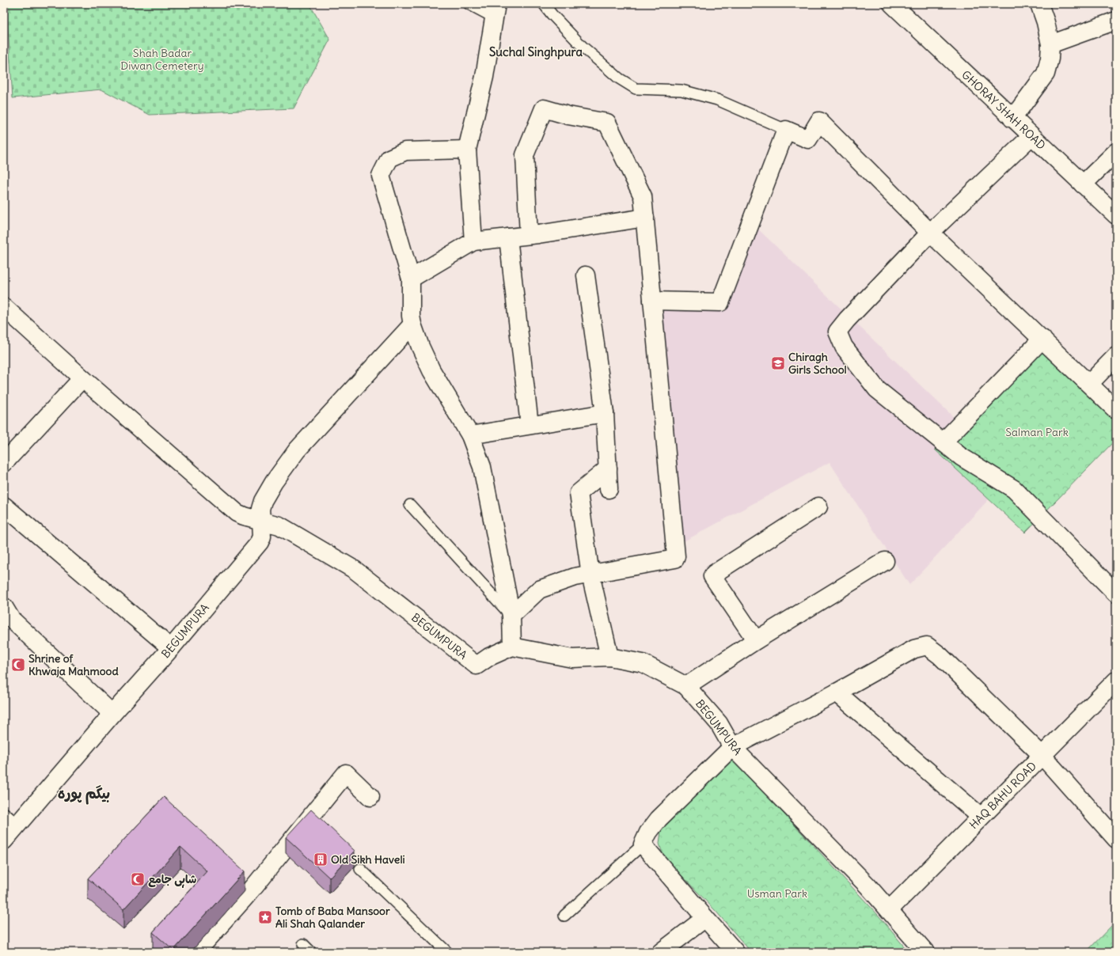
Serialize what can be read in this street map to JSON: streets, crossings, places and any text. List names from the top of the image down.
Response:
{
  "streets": {
    "street": ["GHORAY SHAH ROAD", "BEGUMPURA", "HAQ BAHU ROAD"]
  },
  "crossings": [
    ["BEGUMPURA", "HAQ BAHU ROAD"]
  ],
  "districts": ["Suchal Singhpura", "بیگم پورہ"],
  "parks": ["Shah Badar Diwan Cemetery", "Salman Park", "Usman Park"],
  "places": {
    "school or university": ["Chiragh Girls School"],
    "mosque": ["Shrine of Khwaja Mahmood", "شاہی جامع"],
    "building": ["Old Sikh Haveli"],
    "place": ["Tomb of Baba Mansoor Ali Shah Qalander"]
  }
}
